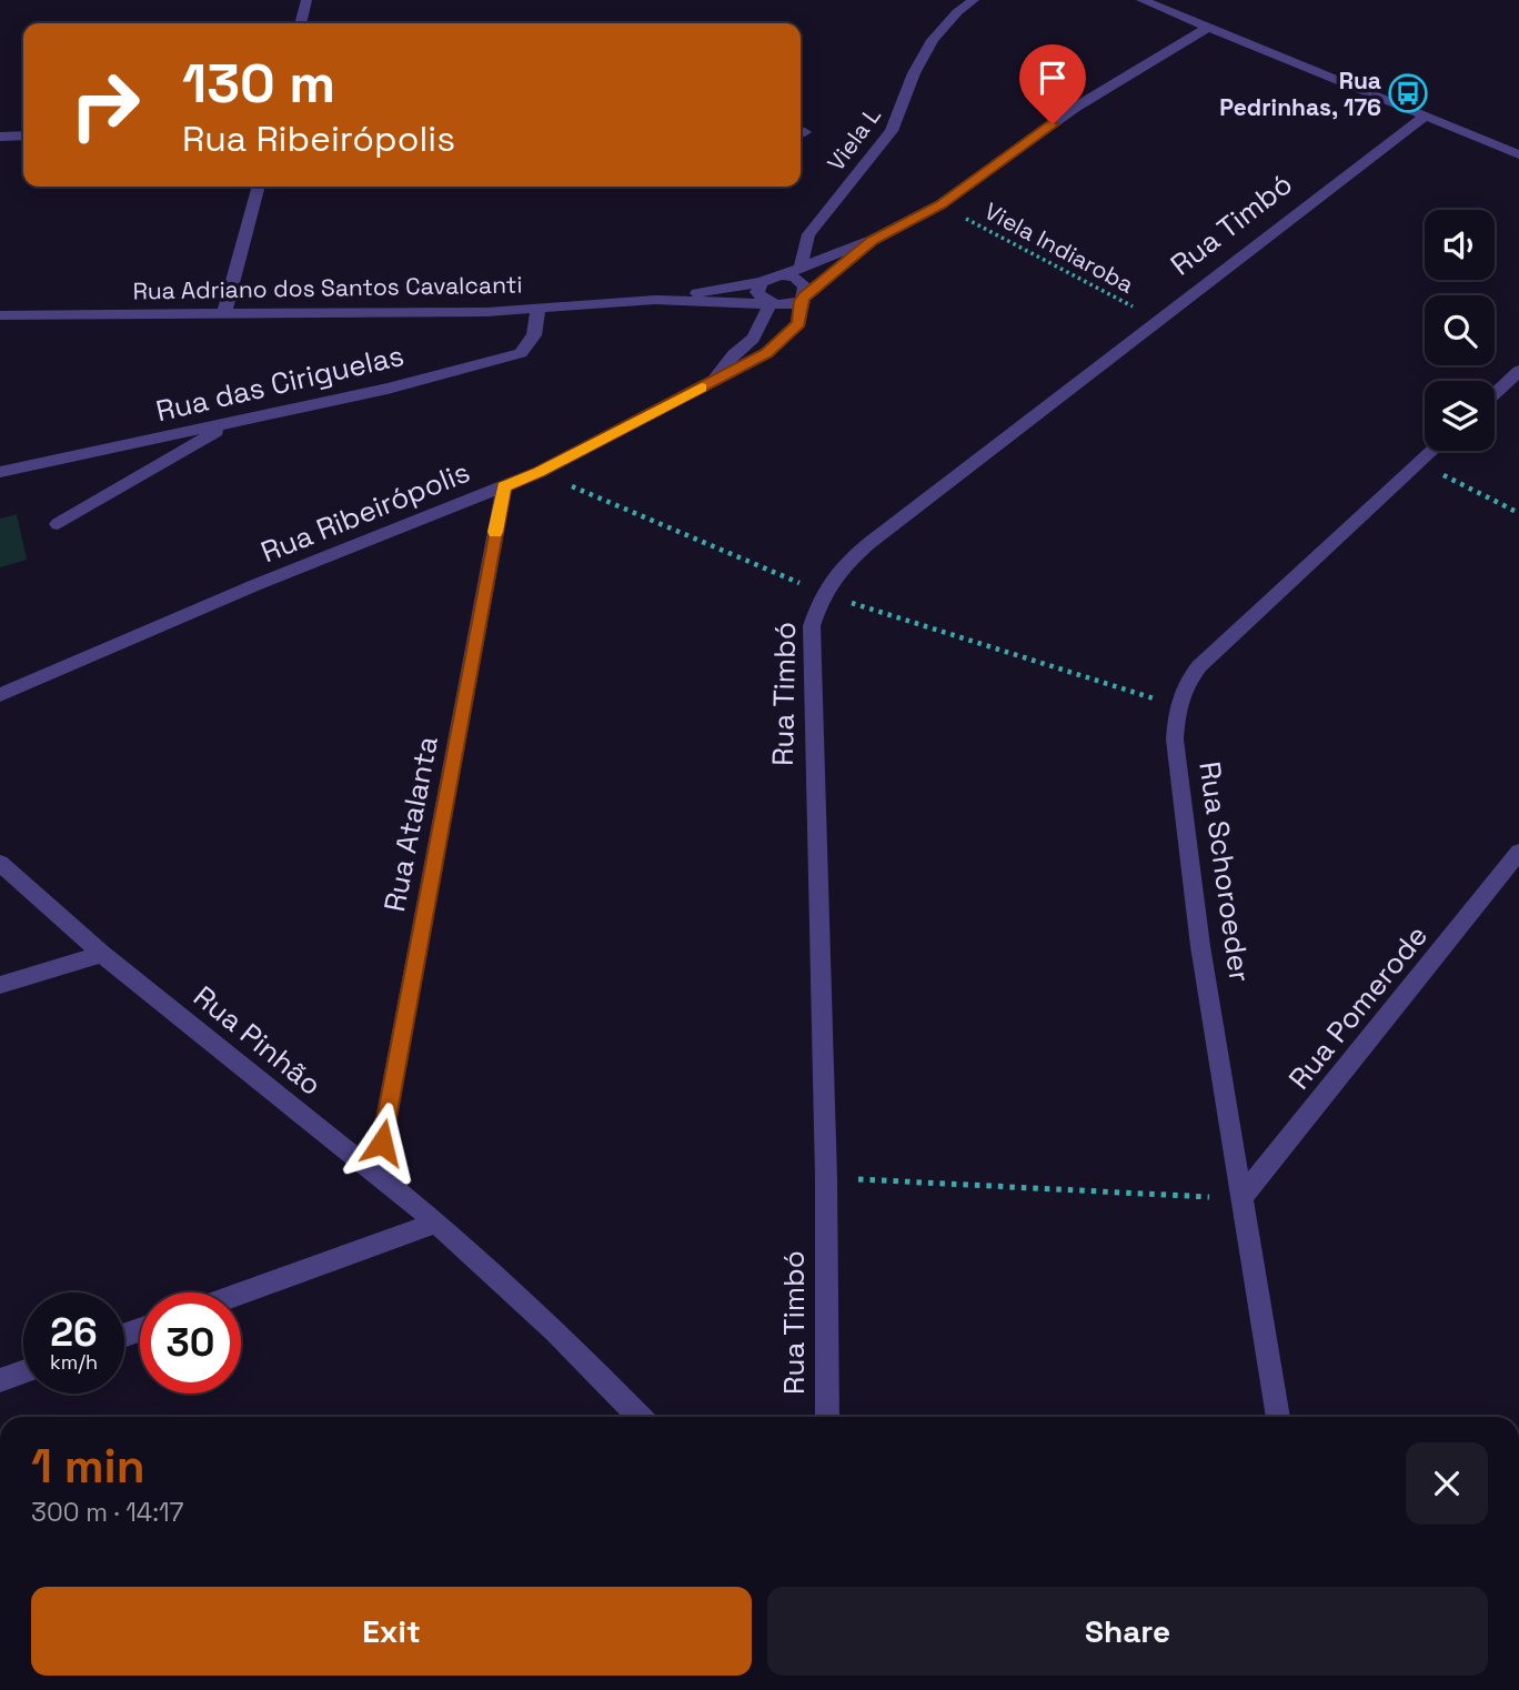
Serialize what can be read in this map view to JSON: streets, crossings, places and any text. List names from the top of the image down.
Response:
{
  "streets": {
    "street": [
      "Viela L",
      "Rua Timbó",
      "Rua Adriano dos Santos Cavalcanti",
      "Rua das Ciriguelas",
      "Rua Ribeirópolis",
      "Rua Atalanta",
      "Rua Schoroeder",
      "Rua Pomerode",
      "Rua Pinhão"
    ],
    "path": ["Viela Indiaroba"]
  },
  "crossings": [
    ["Viela L", "Rua Ribeirópolis"],
    ["Rua Timbó", "Viela Indiaroba"],
    ["Viela Indiaroba", "Rua Ribeirópolis"],
    ["Rua Adriano dos Santos Cavalcanti", "Rua das Ciriguelas"],
    ["Rua Adriano dos Santos Cavalcanti", "Rua Ribeirópolis"],
    ["Rua Ribeirópolis", "Rua Atalanta"],
    ["Rua Atalanta", "Rua Pinhão"],
    ["Rua Schoroeder", "Rua Pomerode"]
  ],
  "places": {
    "bus stop": ["Rua Pedrinhas, 176"]
  },
  "page": {
    "turn": ["130 m", "Rua Ribeirópolis"],
    "speed": "26 km/h",
    "limit": "30",
    "heading": ["1 min", "300 m · 14:17"],
    "buttons": ["Exit", "Share"]
  }
}
